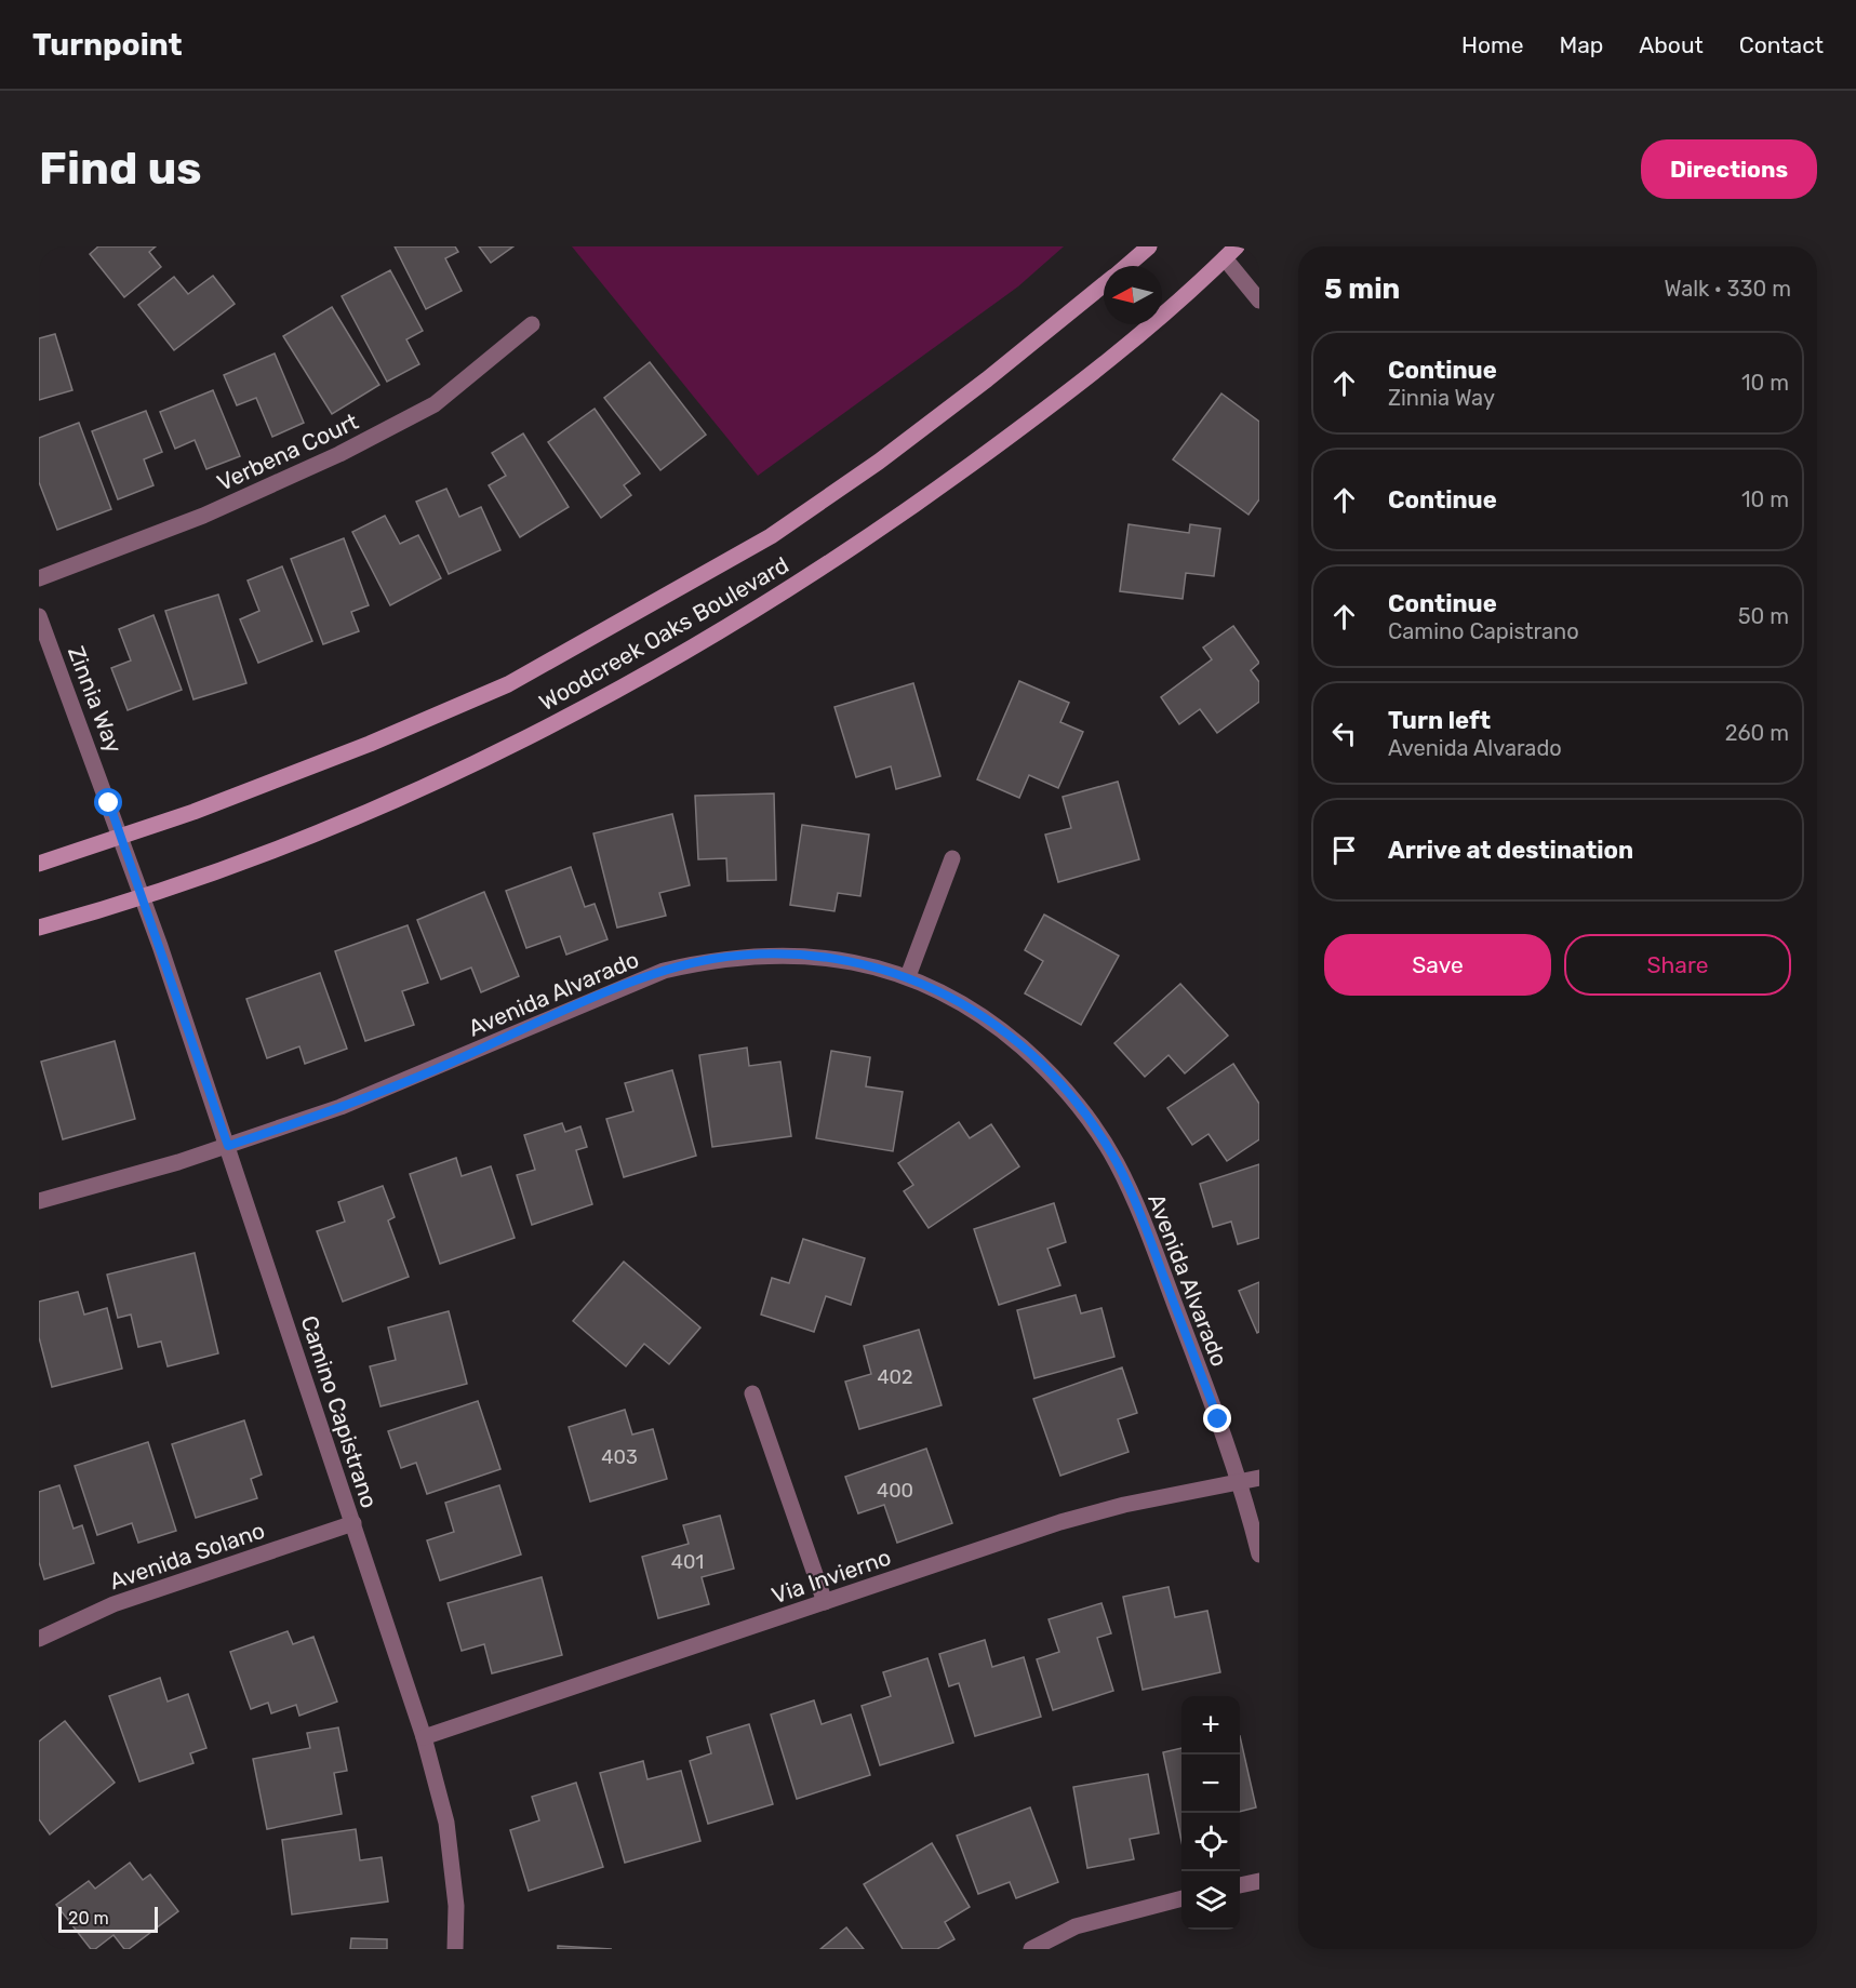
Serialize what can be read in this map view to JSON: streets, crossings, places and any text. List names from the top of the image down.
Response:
{
  "streets": {
    "main road": ["Woodcreek Oaks Boulevard"],
    "street": [
      "Verbena Court",
      "Zinnia Way",
      "Avenida Alvarado",
      "Camino Capistrano",
      "Avenida Solano",
      "Via Invierno"
    ]
  },
  "crossings": [
    ["Woodcreek Oaks Boulevard", "Zinnia Way"],
    ["Woodcreek Oaks Boulevard", "Camino Capistrano"],
    ["Zinnia Way", "Camino Capistrano"],
    ["Avenida Alvarado", "Camino Capistrano"],
    ["Avenida Alvarado", "Via Invierno"],
    ["Camino Capistrano", "Avenida Solano"],
    ["Camino Capistrano", "Via Invierno"]
  ],
  "house_numbers": [
    "402",
    "403",
    "400",
    "401"
  ],
  "scale_bar": "20 m",
  "north": "left",
  "page": {
    "header": "Turnpoint",
    "nav": [
      "Home",
      "Map",
      "About",
      "Contact"
    ],
    "buttons": [
      "Directions",
      ["Save", "Share"]
    ],
    "title": "Find us",
    "heading": ["5 min", "Walk · 330 m"],
    "list": [
      ["Continue", "Zinnia Way", "10 m"],
      ["Continue", "10 m"],
      ["Continue", "Camino Capistrano", "50 m"],
      ["Turn left", "Avenida Alvarado", "260 m"],
      "Arrive at destination"
    ],
    "map_buttons": ["+", "−"],
    "scale": "20 m"
  }
}
